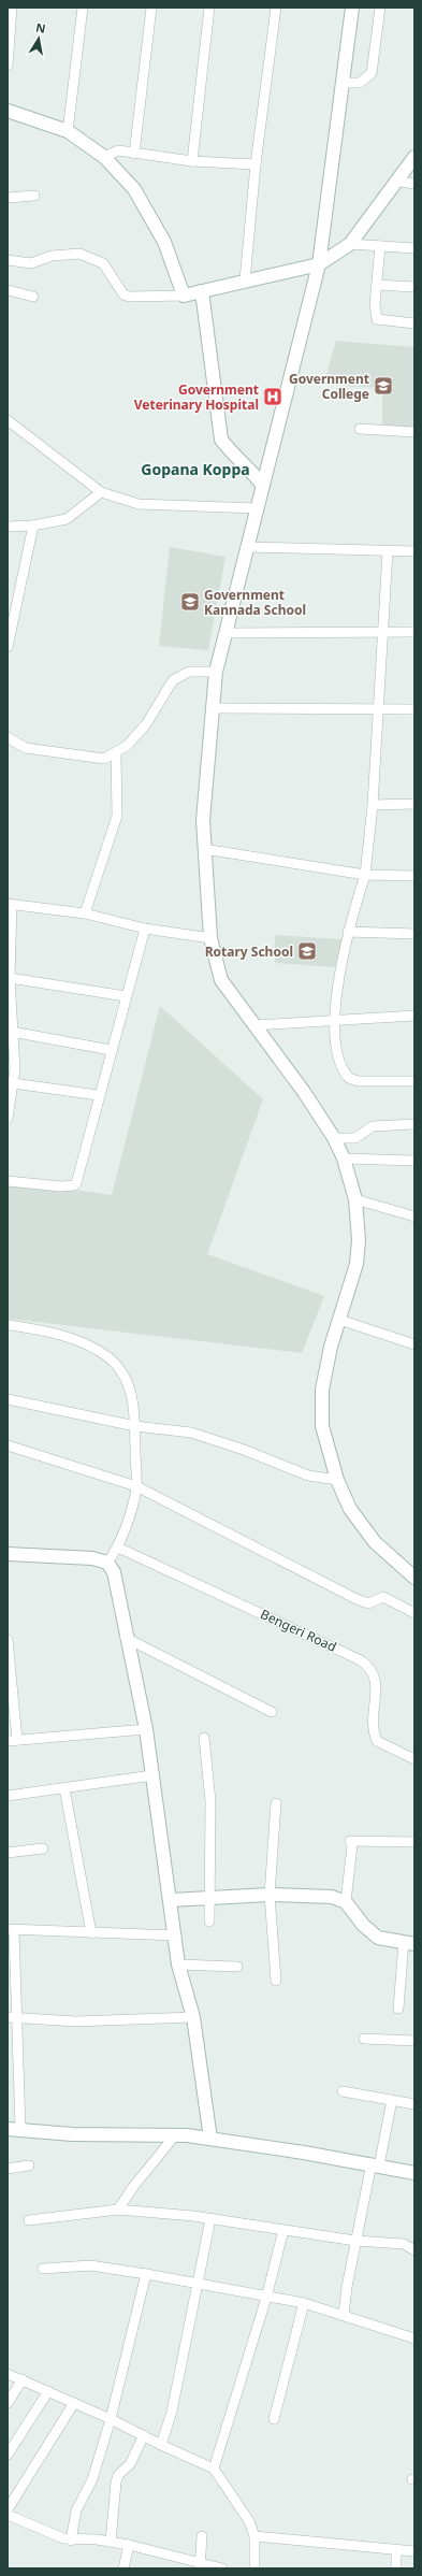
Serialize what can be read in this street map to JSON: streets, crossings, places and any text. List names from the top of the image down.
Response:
{
  "streets": {
    "street": ["Bengeri Road"]
  },
  "districts": ["Gopana Koppa"],
  "places": {
    "school or university": ["Government College", "Government Kannada School", "Rotary School"],
    "hospital": ["Government Veterinary Hospital"]
  },
  "north": "top"
}
